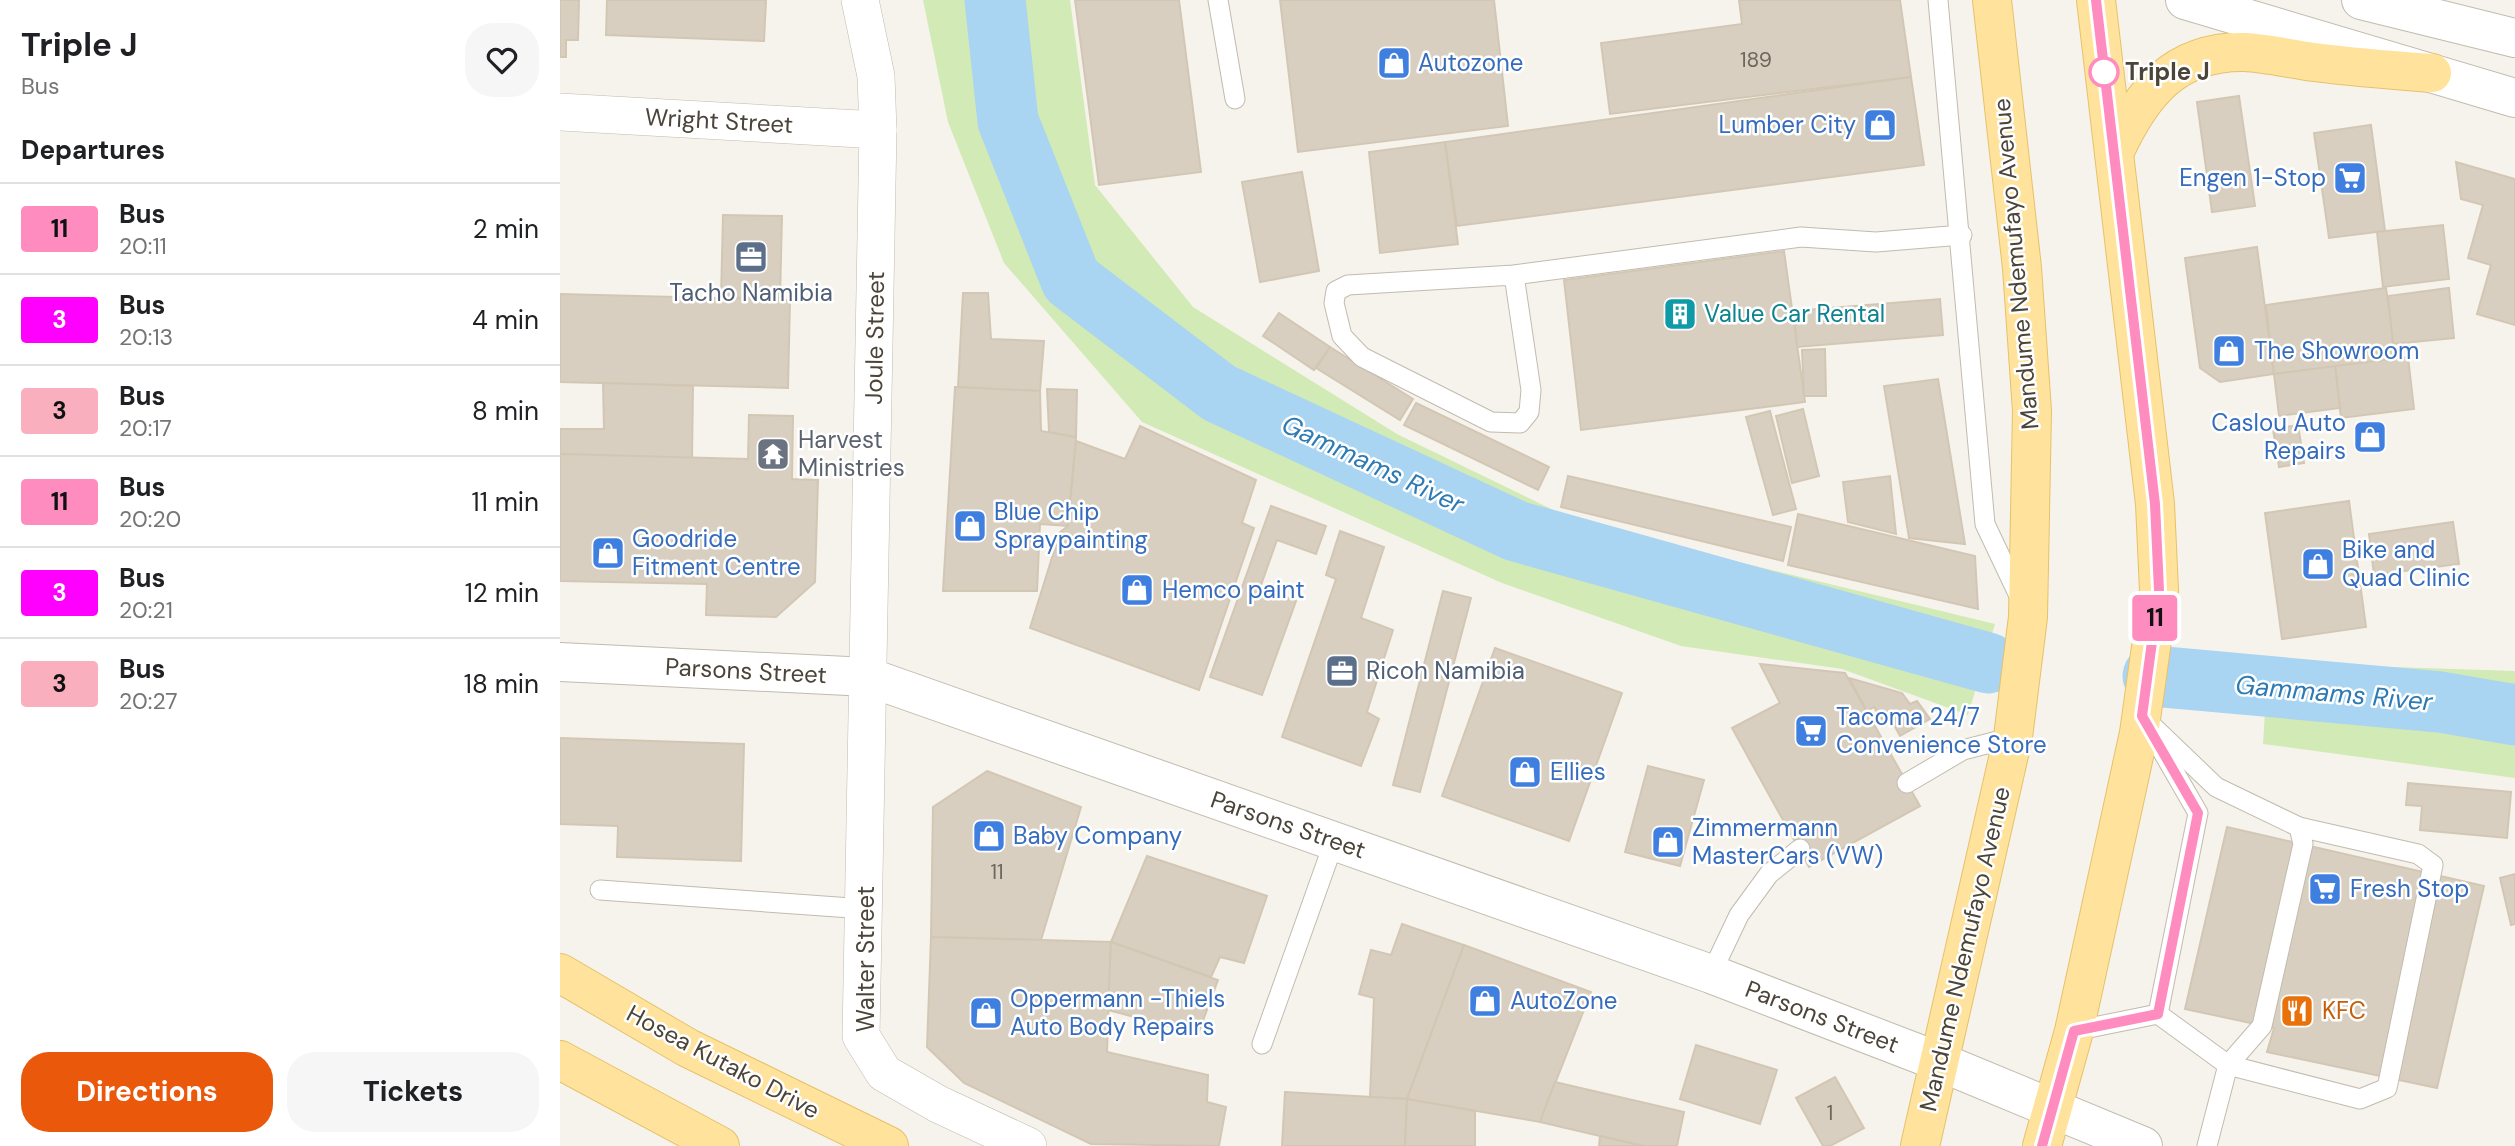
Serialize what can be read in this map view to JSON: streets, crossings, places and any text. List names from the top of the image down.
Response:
{
  "streets": {
    "main road": ["Mandume Ndemufayo Avenue", "Hosea Kutako Drive"],
    "street": [
      "Wright Street",
      "Joule Street",
      "Parsons Street",
      "Walter Street"
    ]
  },
  "crossings": [
    ["Wright Street", "Joule Street"],
    ["Mandume Ndemufayo Avenue", "Parsons Street"],
    ["Joule Street", "Parsons Street"],
    ["Joule Street", "Walter Street"],
    ["Parsons Street", "Walter Street"]
  ],
  "water": ["Gammams River"],
  "places": {
    "shop": [
      "Autozone",
      "Lumber City",
      "The Showroom",
      "Caslou Auto Repairs",
      "Blue Chip Spraypainting",
      "Goodride Fitment Centre",
      "Bike and Quad Clinic",
      "Hemco paint",
      "Ellies",
      "Baby Company",
      "Zimmermann MasterCars (VW)",
      "AutoZone",
      "Oppermann -Thiels Auto Body Repairs"
    ],
    "other": ["Triple J"],
    "supermarket": ["Engen 1-Stop", "Tacoma 24/7 Convenience Store", "Fresh Stop"],
    "office": ["Tacho Namibia", "Ricoh Namibia"],
    "building": ["Value Car Rental"],
    "temple": ["Harvest Ministries"],
    "restaurant": ["KFC"]
  },
  "lines": ["bus line 11"],
  "house_numbers": ["189", "11", "1"],
  "page": {
    "heading": [
      ["Triple J", "Bus"],
      "Departures"
    ],
    "on_map": "11",
    "list": [
      {
        "mark": "11",
        "name": "Bus",
        "note": "20:11",
        "value": "2 min"
      },
      {
        "mark": "3",
        "name": "Bus",
        "note": "20:13",
        "value": "4 min"
      },
      {
        "mark": "3",
        "name": "Bus",
        "note": "20:17",
        "value": "8 min"
      },
      {
        "mark": "11",
        "name": "Bus",
        "note": "20:20",
        "value": "11 min"
      },
      {
        "mark": "3",
        "name": "Bus",
        "note": "20:21",
        "value": "12 min"
      },
      {
        "mark": "3",
        "name": "Bus",
        "note": "20:27",
        "value": "18 min"
      }
    ],
    "buttons": ["Directions", "Tickets"]
  }
}
